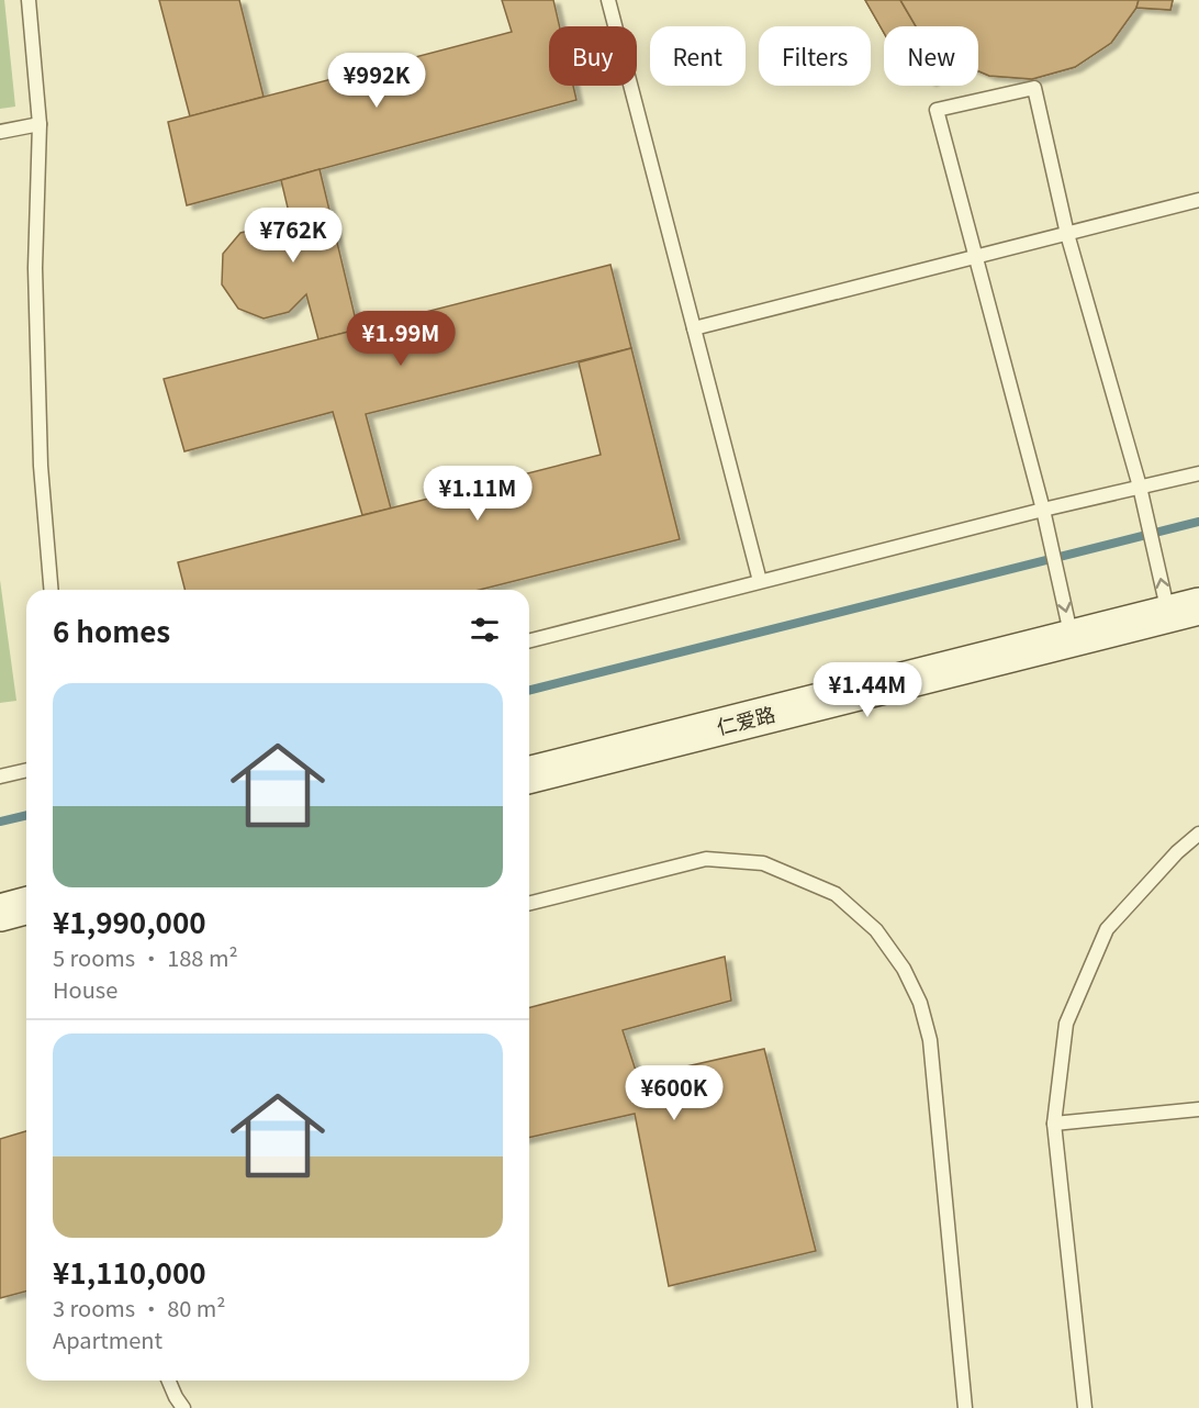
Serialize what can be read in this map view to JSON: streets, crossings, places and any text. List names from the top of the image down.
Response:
{
  "streets": {
    "main road": ["仁爱路"]
  },
  "page": {
    "chip": [
      "Buy",
      "Rent",
      "Filters",
      "New"
    ],
    "price": [
      "¥992K",
      "¥762K",
      "¥1.99M",
      "¥1.11M",
      "¥1.44M",
      "¥600K"
    ],
    "heading": "6 homes",
    "list": [
      {
        "name": "¥1,990,000",
        "note": "5 rooms · 188 m² · House"
      },
      {
        "name": "¥1,110,000",
        "note": "3 rooms · 80 m² · Apartment"
      }
    ]
  }
}
